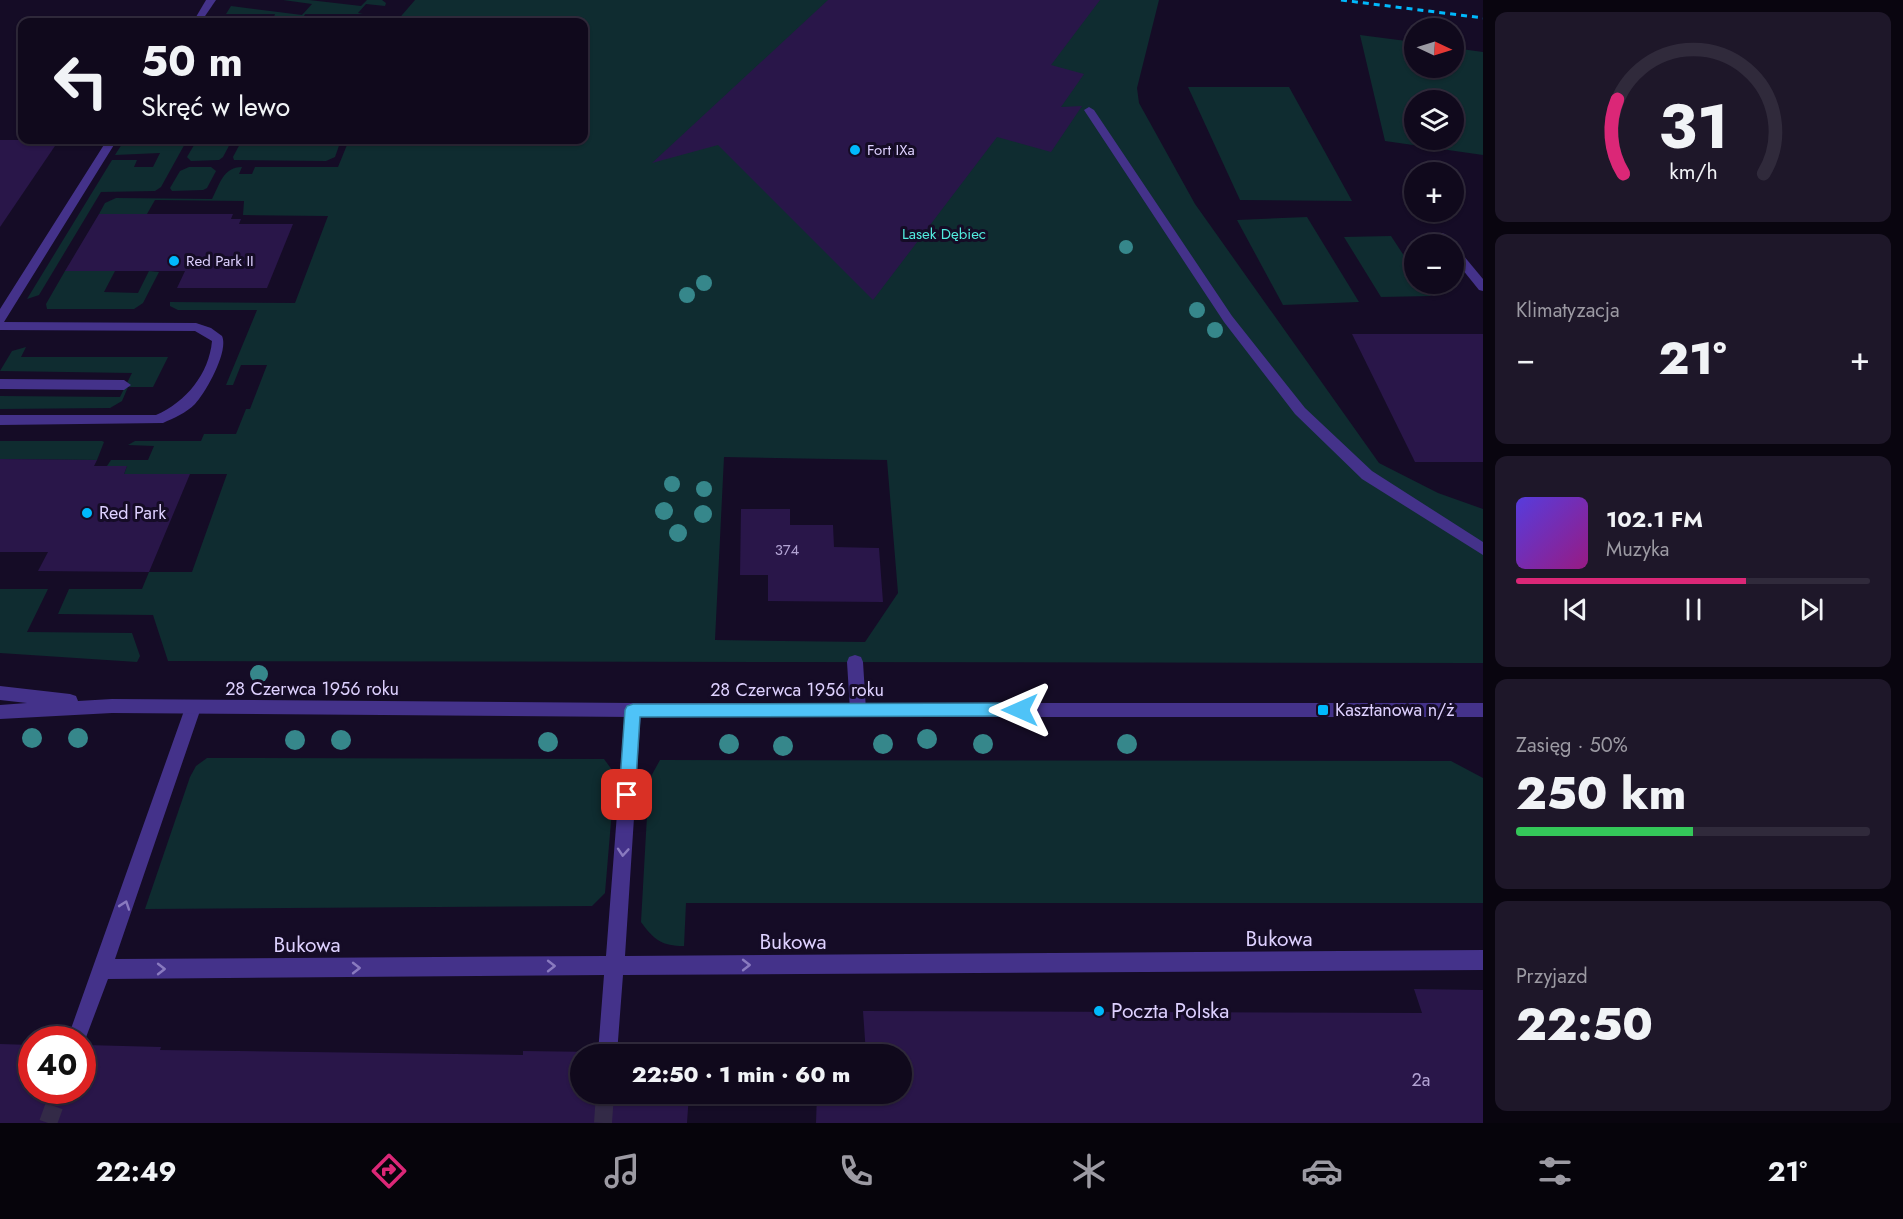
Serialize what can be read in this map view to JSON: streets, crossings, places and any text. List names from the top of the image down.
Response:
{
  "streets": {
    "street": ["28 Czerwca 1956 roku", "Bukowa"]
  },
  "one_way": ["Bukowa"],
  "parks": ["Lasek Dębiec"],
  "places": {
    "other": [
      "Fort IXa",
      "Red Park II",
      "Red Park",
      "Poczta Polska"
    ],
    "transit": ["Kasztanowa n/ż"]
  },
  "house_numbers": ["374", "2a"],
  "north": "right",
  "page": {
    "map_buttons": ["+", "−"],
    "turn": ["50 m", "Skręć w lewo"],
    "tile": [
      "Klimatyzacja",
      ["Zasięg · 50%", "250 km"],
      ["Przyjazd", "22:50"]
    ],
    "heat": ["−", "21°", "+"],
    "song": ["102.1 FM", "Muzyka"],
    "limit": "40",
    "trip": "22:50 · 1 min · 60 m",
    "tabs": ["22:49", "21°"],
    "gauge": ["31", "km/h"]
  }
}
